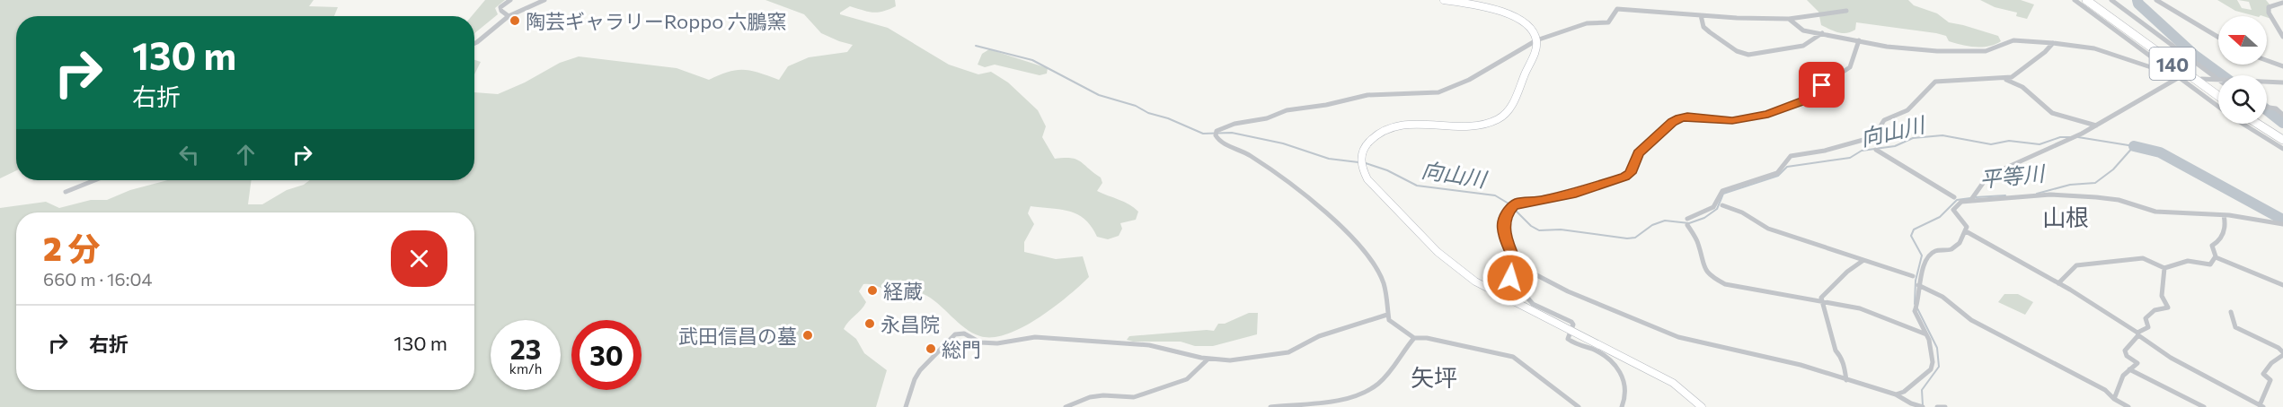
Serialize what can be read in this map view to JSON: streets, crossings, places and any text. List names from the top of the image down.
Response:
{
  "streets": {
    "highway": ["140"]
  },
  "districts": ["山根", "矢坪"],
  "water": ["向山川", "平等川"],
  "places": [
    "陶芸ギャラリーRoppo 六鵬窯",
    "経蔵",
    "永昌院",
    "武田信昌の墓",
    "総門"
  ],
  "north": "left",
  "page": {
    "turn": ["130 m", "右折"],
    "heading": ["2 分", "660 m · 16:04"],
    "list": [
      {
        "name": "右折",
        "value": "130 m"
      }
    ],
    "speed": "23 km/h",
    "limit": "30"
  }
}
